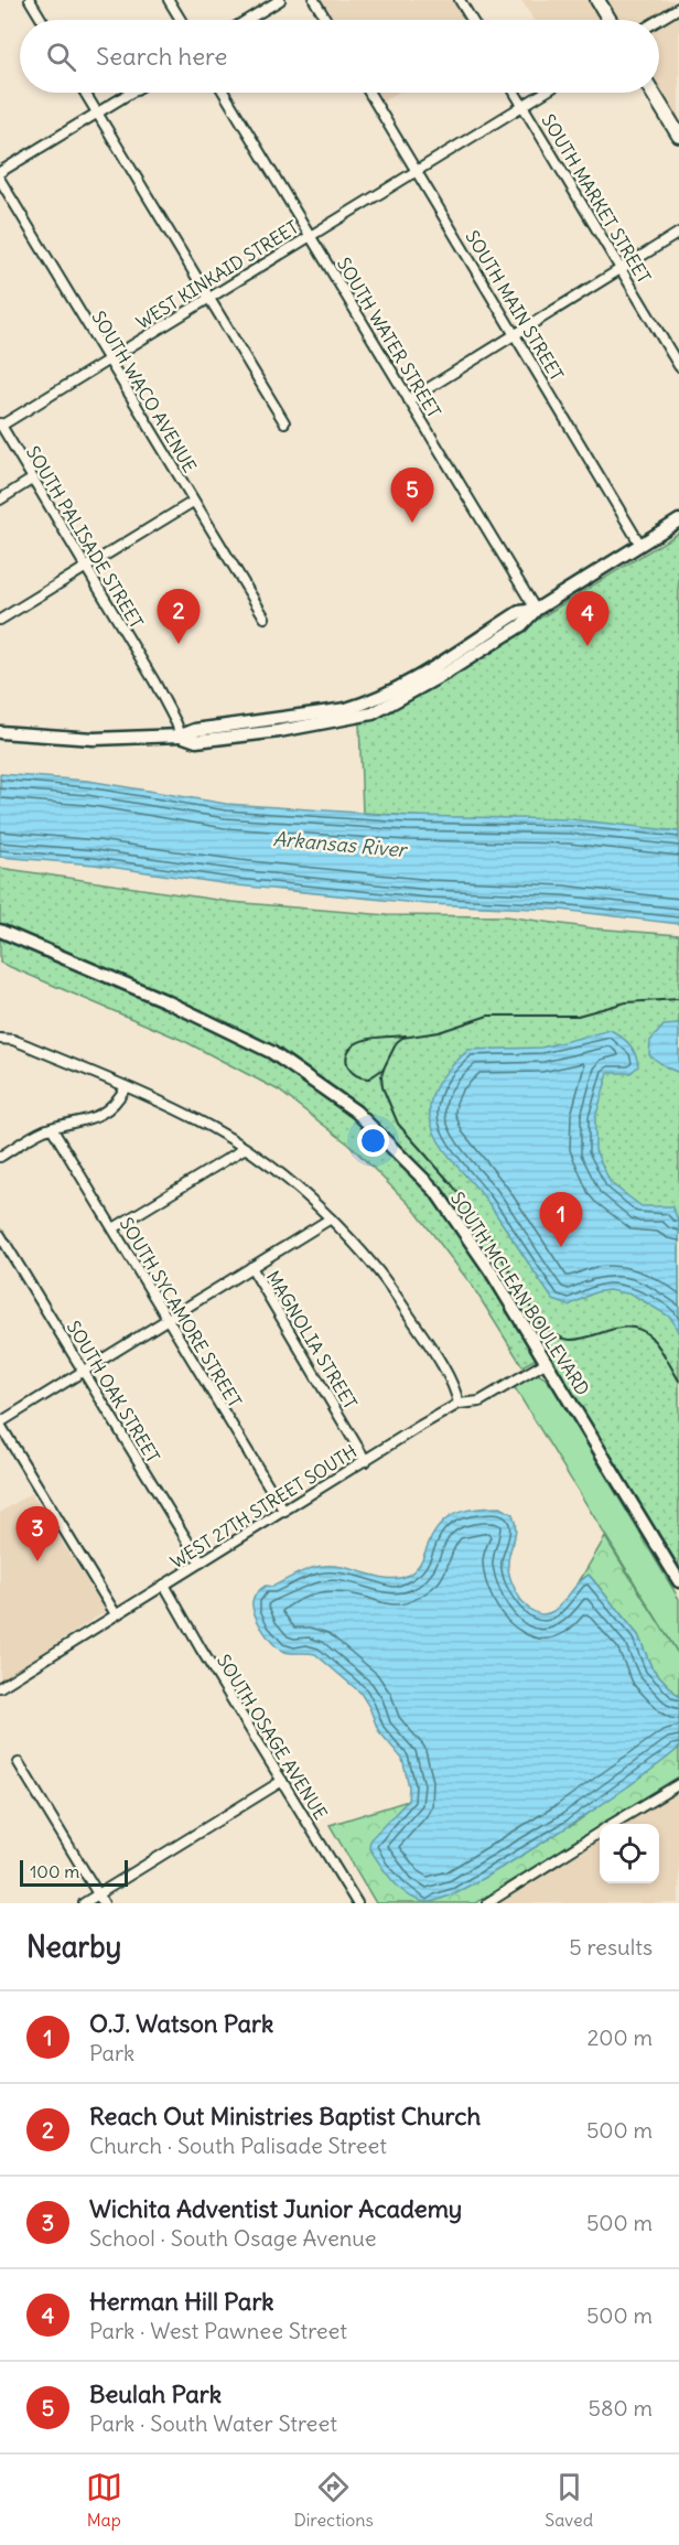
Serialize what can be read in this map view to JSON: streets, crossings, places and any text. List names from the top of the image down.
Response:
{
  "streets": {
    "main road": ["SOUTH MCLEAN BOULEVARD"],
    "street": [
      "SOUTH MARKET STREET",
      "WEST KINKAID STREET",
      "SOUTH MAIN STREET",
      "SOUTH WATER STREET",
      "SOUTH WACO AVENUE",
      "SOUTH PALISADE STREET",
      "SOUTH SYCAMORE STREET",
      "MAGNOLIA STREET",
      "SOUTH OAK STREET",
      "WEST 27TH STREET SOUTH",
      "SOUTH OSAGE AVENUE"
    ]
  },
  "crossings": [
    ["SOUTH MARKET STREET", "WEST KINKAID STREET"],
    ["WEST KINKAID STREET", "SOUTH MAIN STREET"],
    ["WEST KINKAID STREET", "SOUTH WATER STREET"],
    ["WEST KINKAID STREET", "SOUTH WACO AVENUE"],
    ["WEST KINKAID STREET", "SOUTH PALISADE STREET"],
    ["SOUTH MCLEAN BOULEVARD", "WEST 27TH STREET SOUTH"],
    ["SOUTH SYCAMORE STREET", "WEST 27TH STREET SOUTH"],
    ["MAGNOLIA STREET", "WEST 27TH STREET SOUTH"],
    ["SOUTH OAK STREET", "WEST 27TH STREET SOUTH"],
    ["WEST 27TH STREET SOUTH", "SOUTH OSAGE AVENUE"]
  ],
  "water": ["Arkansas River"],
  "scale_bar": "100 m",
  "page": {
    "search": "Search here",
    "pins": [
      "5",
      "2",
      "4",
      "1",
      "3"
    ],
    "scale": "100 m",
    "heading": ["Nearby", "5 results"],
    "list": [
      {
        "mark": "1",
        "name": "O.J. Watson Park",
        "note": "Park",
        "value": "200 m"
      },
      {
        "mark": "2",
        "name": "Reach Out Ministries Baptist Church",
        "note": "Church · South Palisade Street",
        "value": "500 m"
      },
      {
        "mark": "3",
        "name": "Wichita Adventist Junior Academy",
        "note": "School · South Osage Avenue",
        "value": "500 m"
      },
      {
        "mark": "4",
        "name": "Herman Hill Park",
        "note": "Park · West Pawnee Street",
        "value": "500 m"
      },
      {
        "mark": "5",
        "name": "Beulah Park",
        "note": "Park · South Water Street",
        "value": "580 m"
      }
    ],
    "nav": ["Map", "Directions", "Saved"]
  }
}
